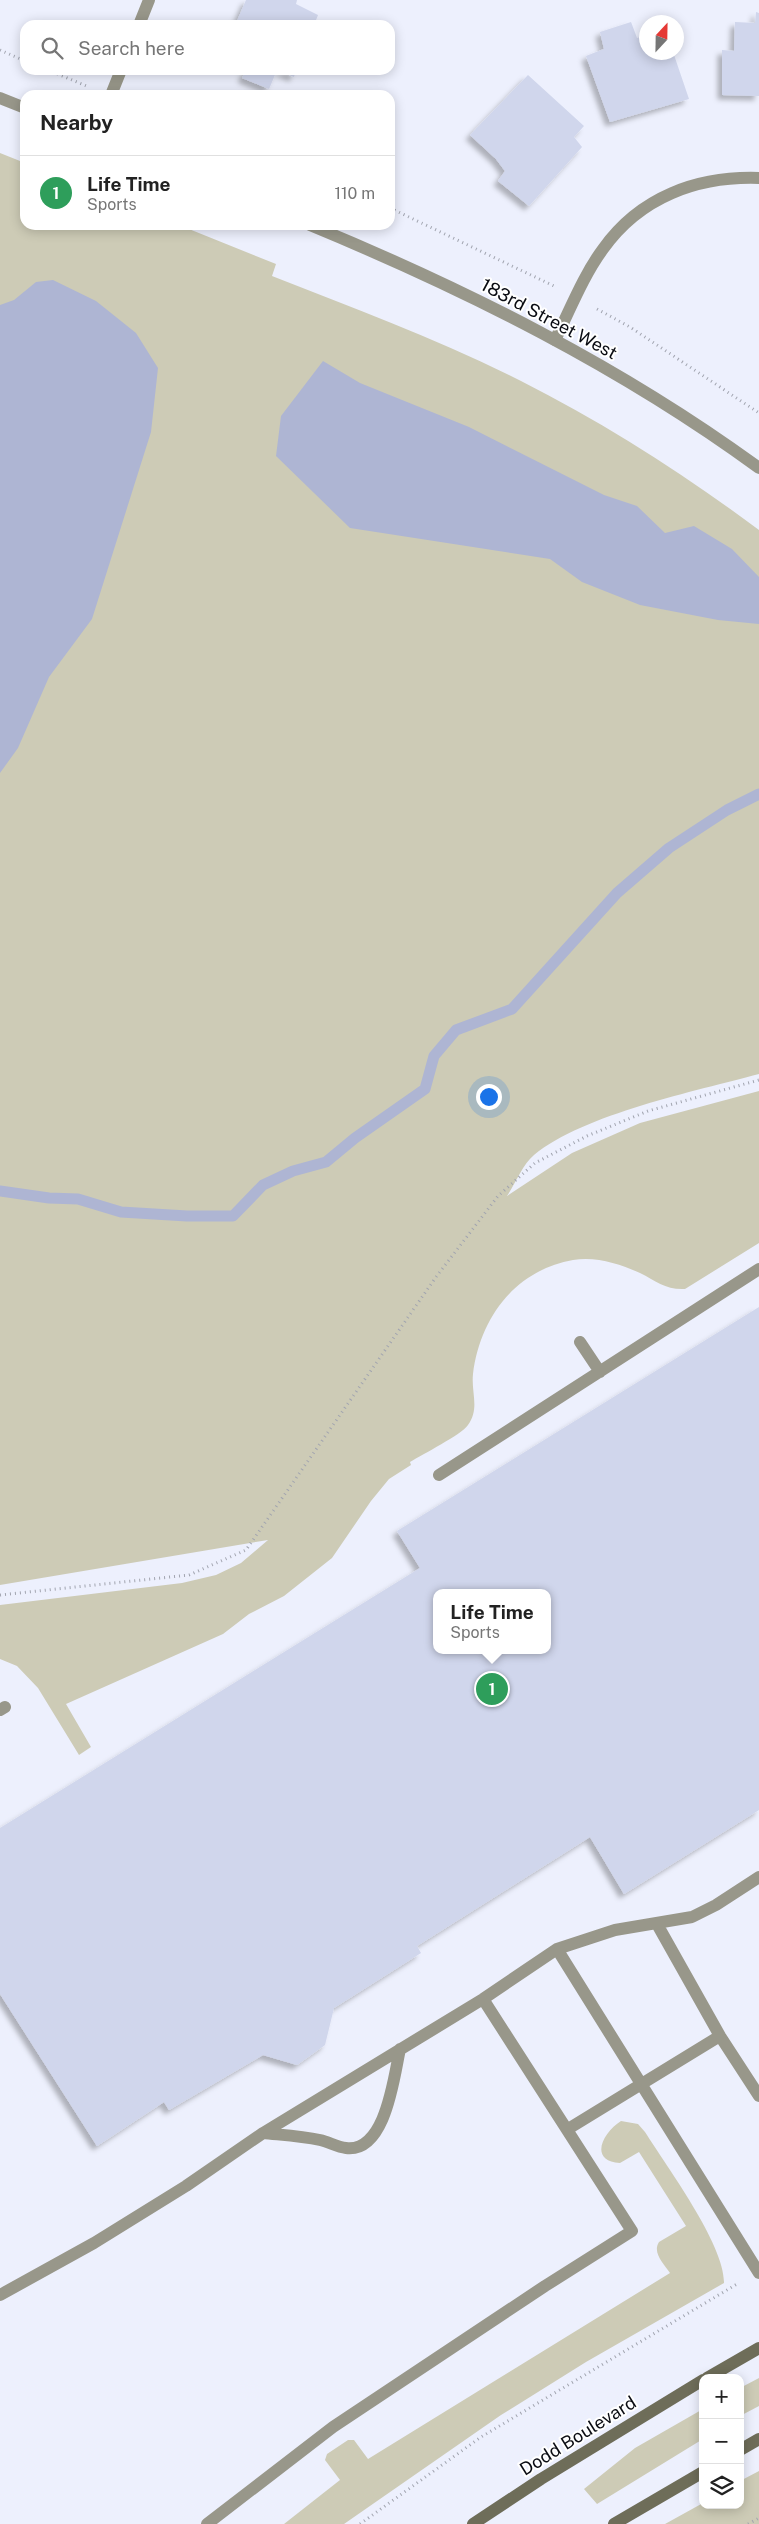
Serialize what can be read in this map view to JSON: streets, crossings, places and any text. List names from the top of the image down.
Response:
{
  "streets": {
    "main road": ["Dodd Boulevard"],
    "street": ["183rd Street West"]
  },
  "north": "top",
  "page": {
    "search": "Search here",
    "heading": "Nearby",
    "list": [
      {
        "mark": "1",
        "name": "Life Time",
        "note": "Sports",
        "value": "110 m"
      }
    ],
    "popup": ["Life Time", "Sports"],
    "pins": "1",
    "map_buttons": ["+", "−"]
  }
}
